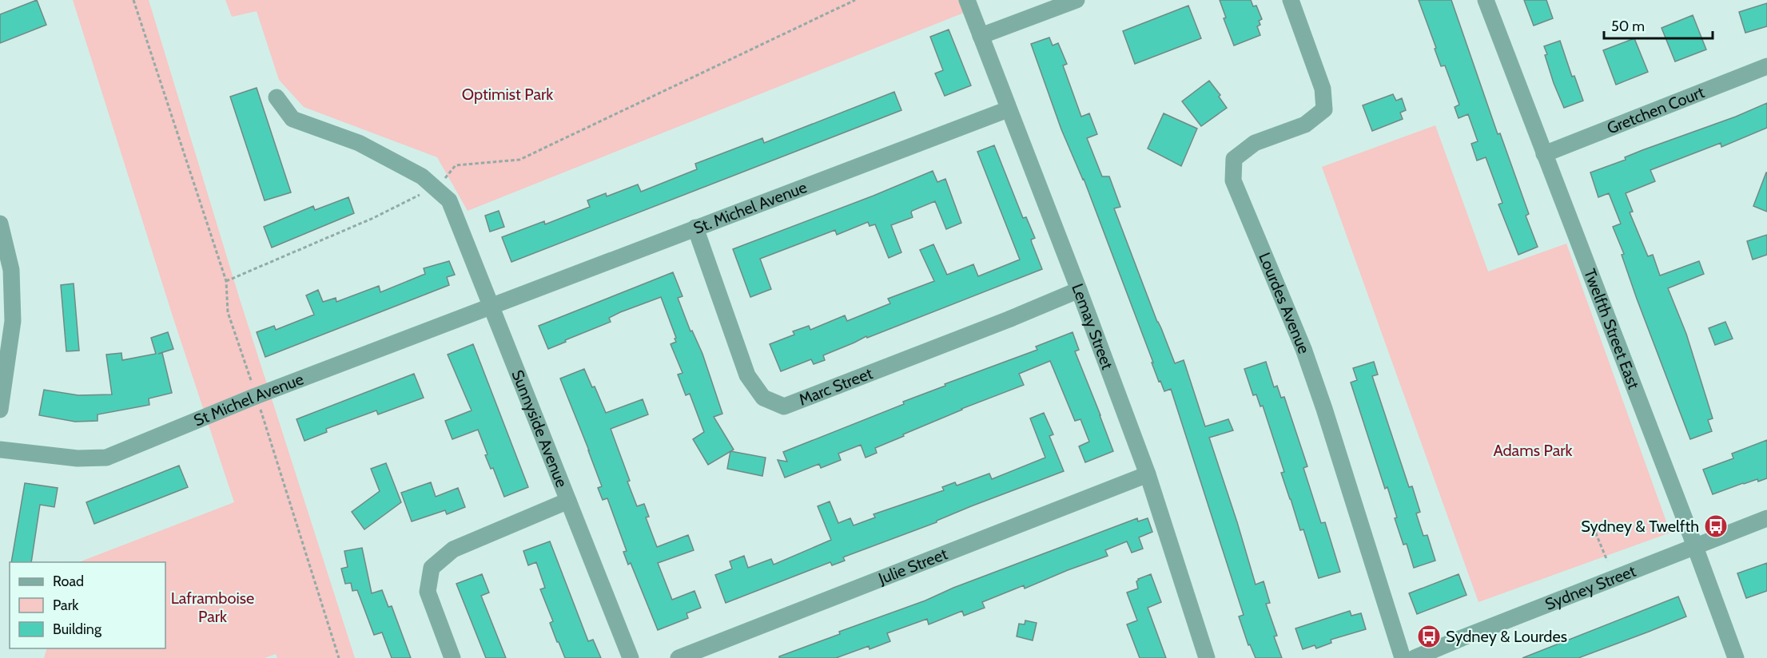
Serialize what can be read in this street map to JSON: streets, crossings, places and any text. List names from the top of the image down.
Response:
{
  "streets": {
    "street": [
      "Gretchen Court",
      "St. Michel Avenue",
      "Lourdes Avenue",
      "Lemay Street",
      "Twelfth Street East",
      "Marc Street",
      "St Michel Avenue",
      "Sunnyside Avenue",
      "Julie Street",
      "Sydney Street"
    ]
  },
  "crossings": [
    ["Gretchen Court", "Twelfth Street East"],
    ["St. Michel Avenue", "Lemay Street"],
    ["St. Michel Avenue", "Marc Street"],
    ["St. Michel Avenue", "St Michel Avenue"],
    ["St. Michel Avenue", "Sunnyside Avenue"],
    ["Lemay Street", "Marc Street"],
    ["Lemay Street", "Julie Street"],
    ["Twelfth Street East", "Sydney Street"],
    ["St Michel Avenue", "Sunnyside Avenue"]
  ],
  "parks": ["Optimist Park", "Adams Park", "Laframboise Park"],
  "places": {
    "bus stop": ["Sydney & Twelfth", "Sydney & Lourdes"]
  },
  "legend": ["Road", "Park", "Building"],
  "scale_bar": "50 m"
}
